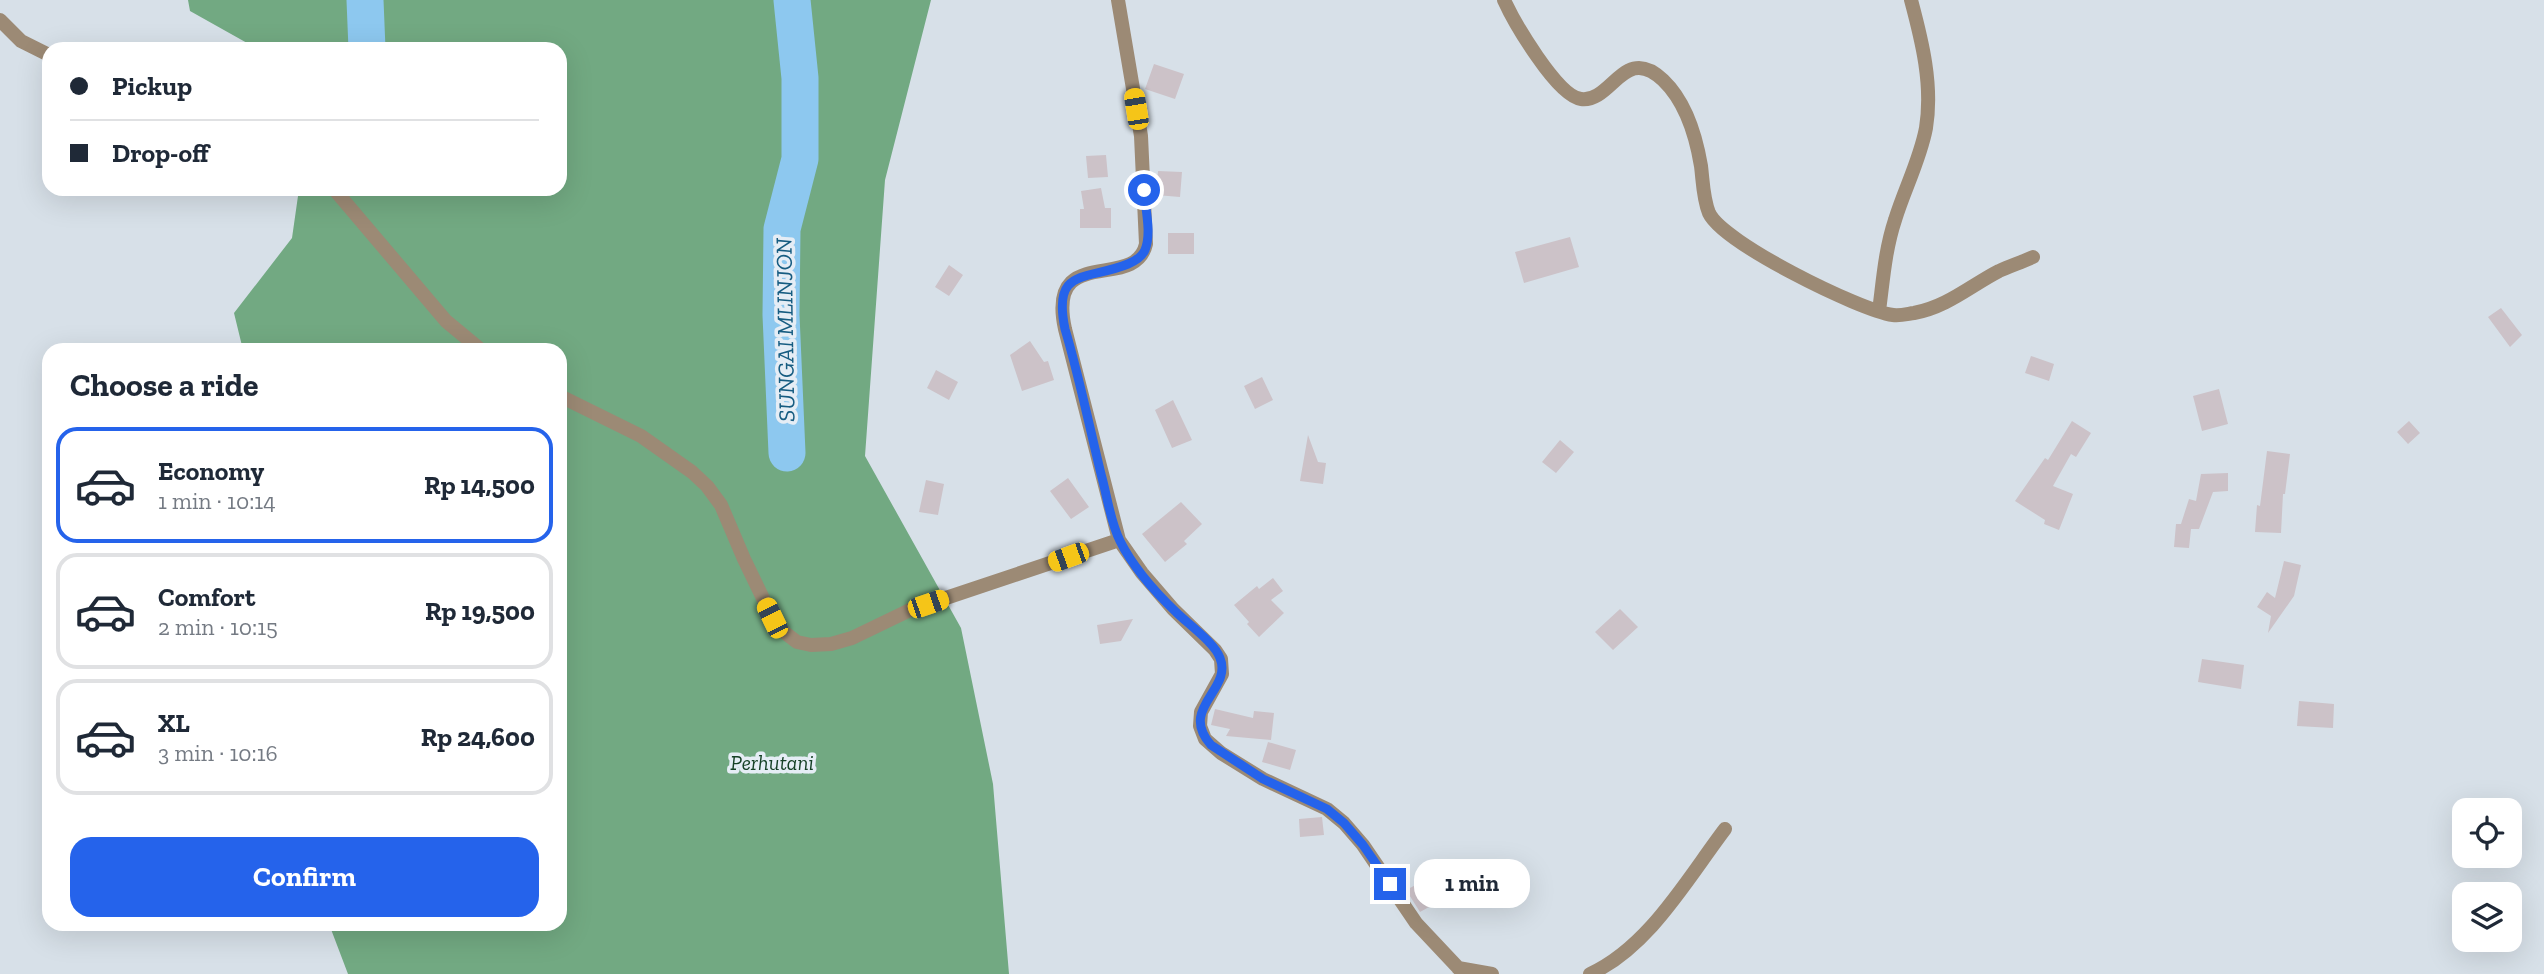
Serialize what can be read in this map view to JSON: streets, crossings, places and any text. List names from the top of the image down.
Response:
{
  "water": ["SUNGAI MLINJON"],
  "parks": ["Perhutani"],
  "page": {
    "banner": ["Pickup", "Drop-off"],
    "heading": "Choose a ride",
    "list": [
      {
        "name": "Economy",
        "note": "1 min · 10:14",
        "value": "Rp 14,500"
      },
      {
        "name": "Comfort",
        "note": "2 min · 10:15",
        "value": "Rp 19,500"
      },
      {
        "name": "XL",
        "note": "3 min · 10:16",
        "value": "Rp 24,600"
      }
    ],
    "buttons": "Confirm",
    "bubble": "1 min"
  }
}
